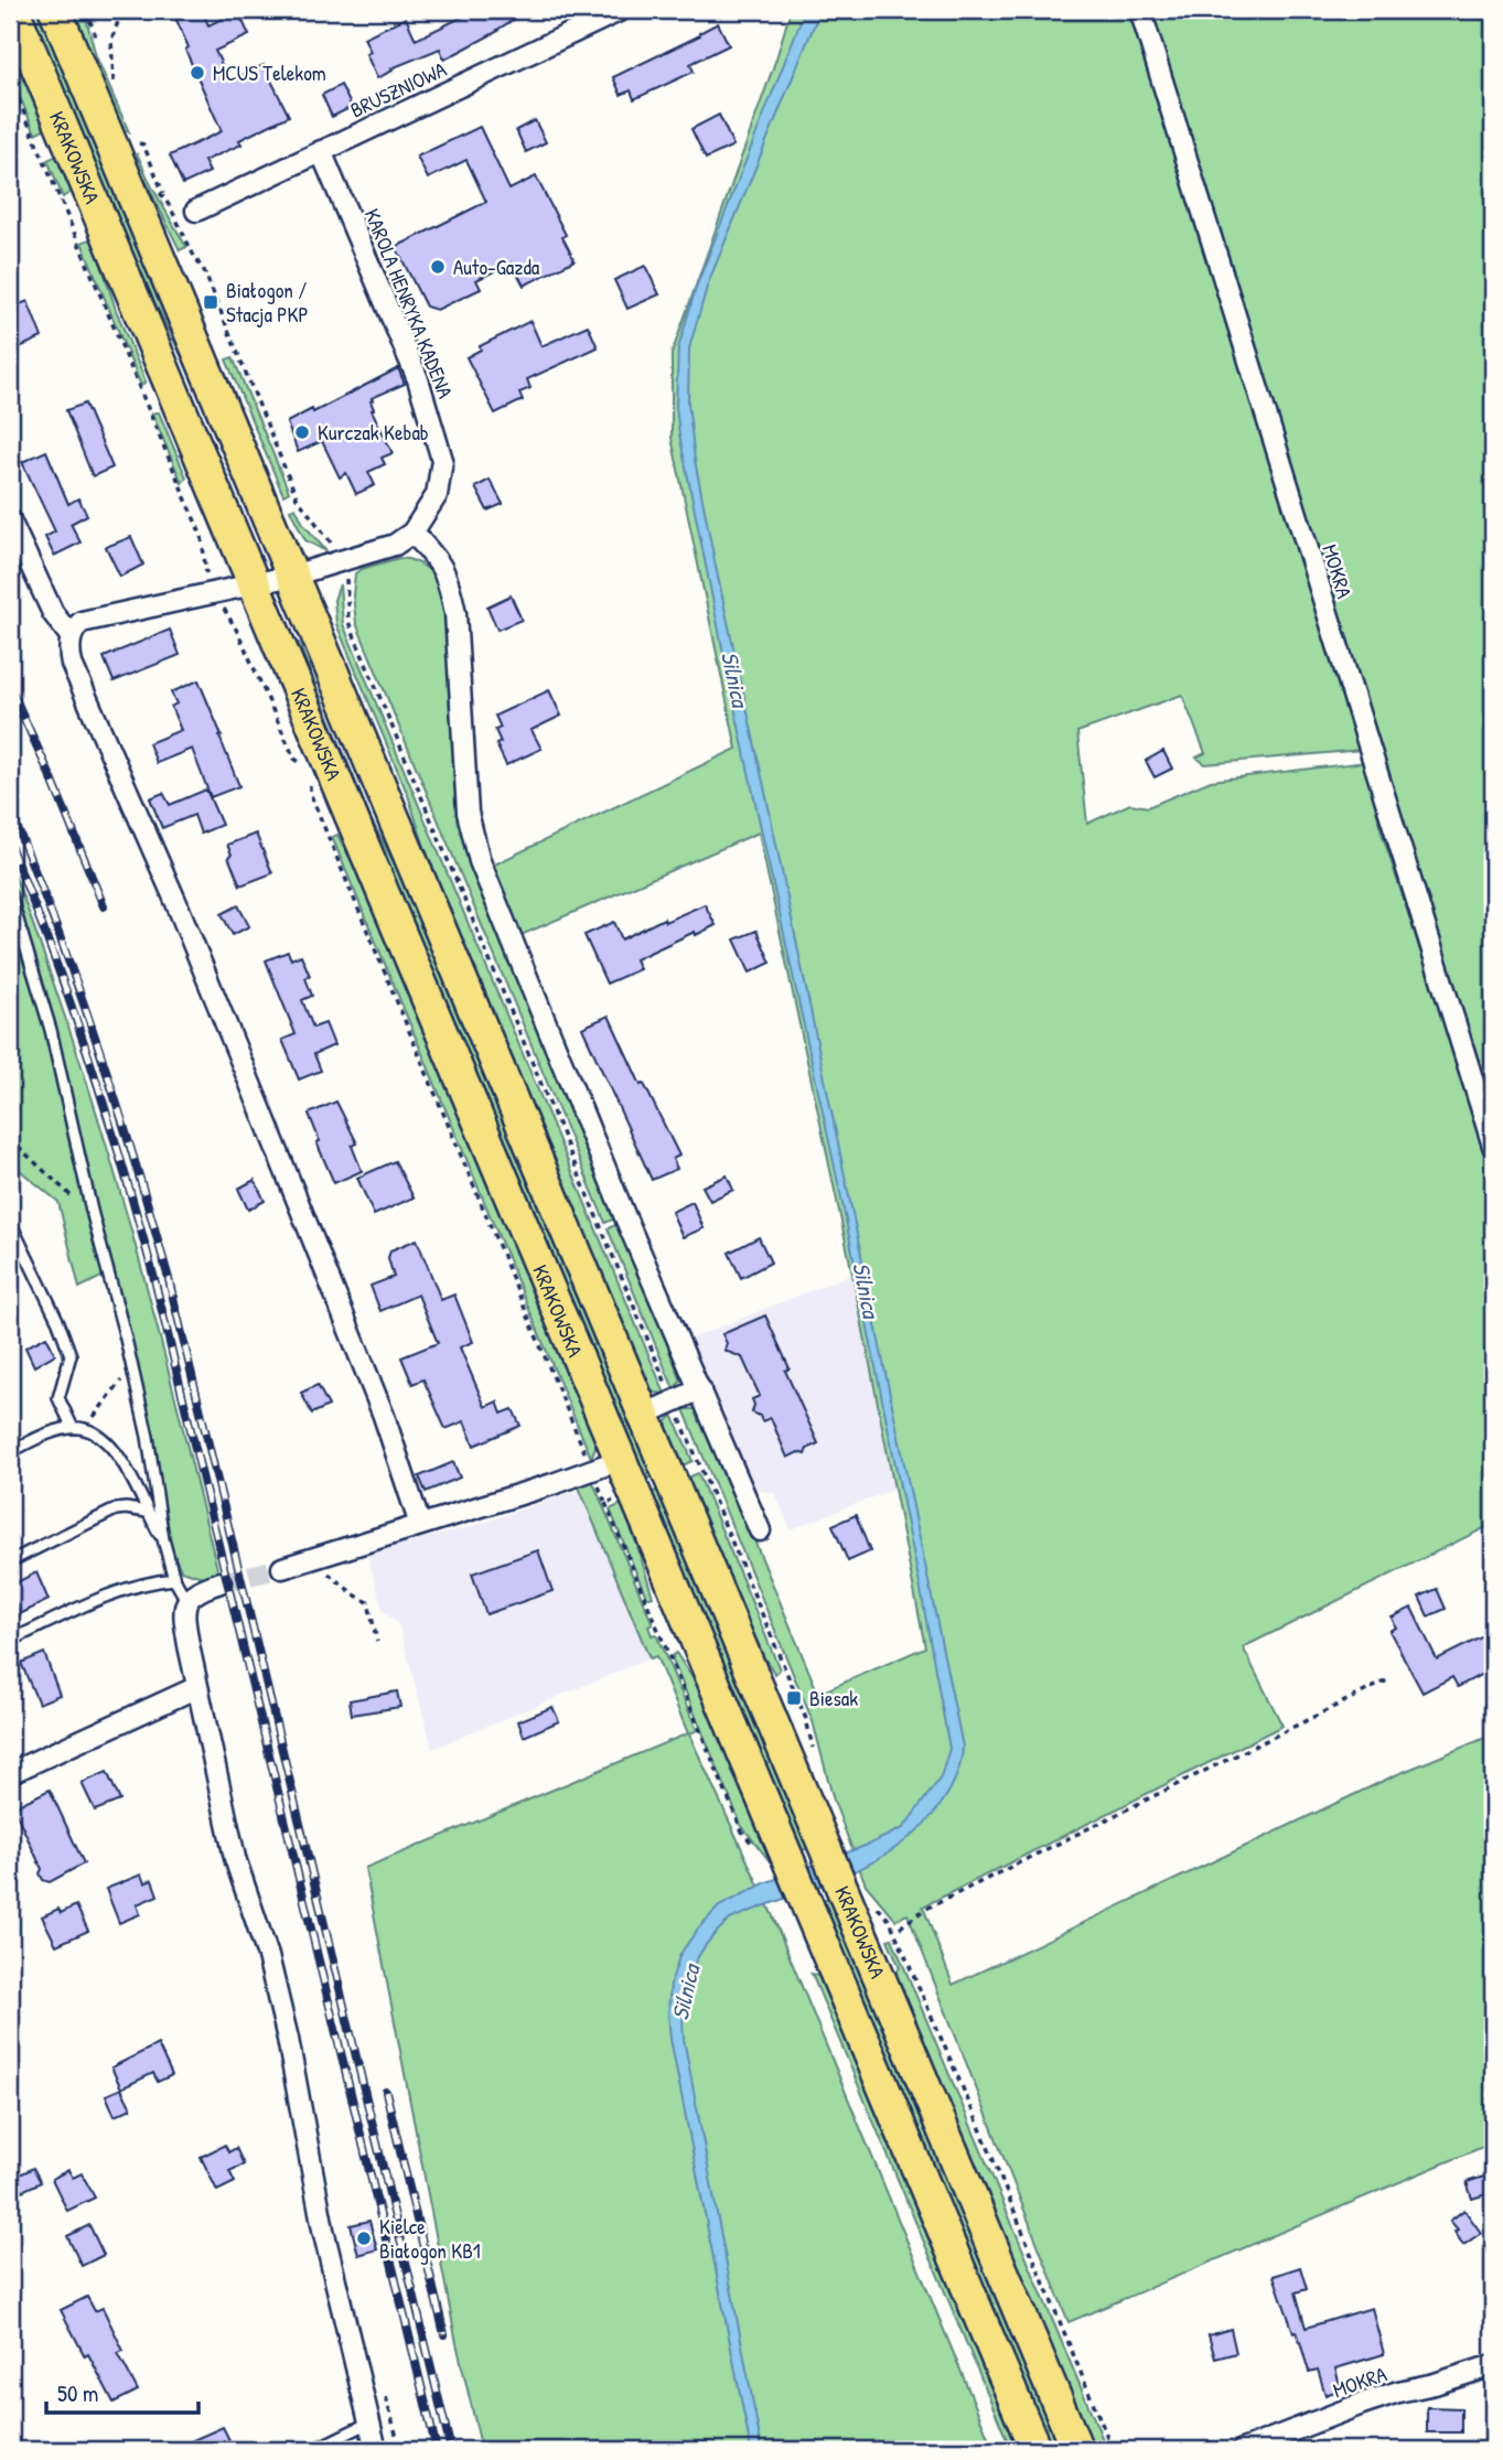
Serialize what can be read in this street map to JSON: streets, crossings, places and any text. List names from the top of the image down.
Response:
{
  "streets": {
    "main road": ["KRAKOWSKA"],
    "street": ["BRUSZNIOWA", "KAROLA HENRYKA KADENA", "MOKRA"]
  },
  "crossings": [
    ["BRUSZNIOWA", "KAROLA HENRYKA KADENA"]
  ],
  "water": ["Silnica"],
  "places": {
    "other": [
      "MCUS Telekom",
      "Auto-Gazda",
      "Kurczak Kebab",
      "Kielce Białogon KB1"
    ],
    "transit": ["Białogon / Stacja PKP", "Biesak"]
  },
  "scale_bar": "50 m"
}
